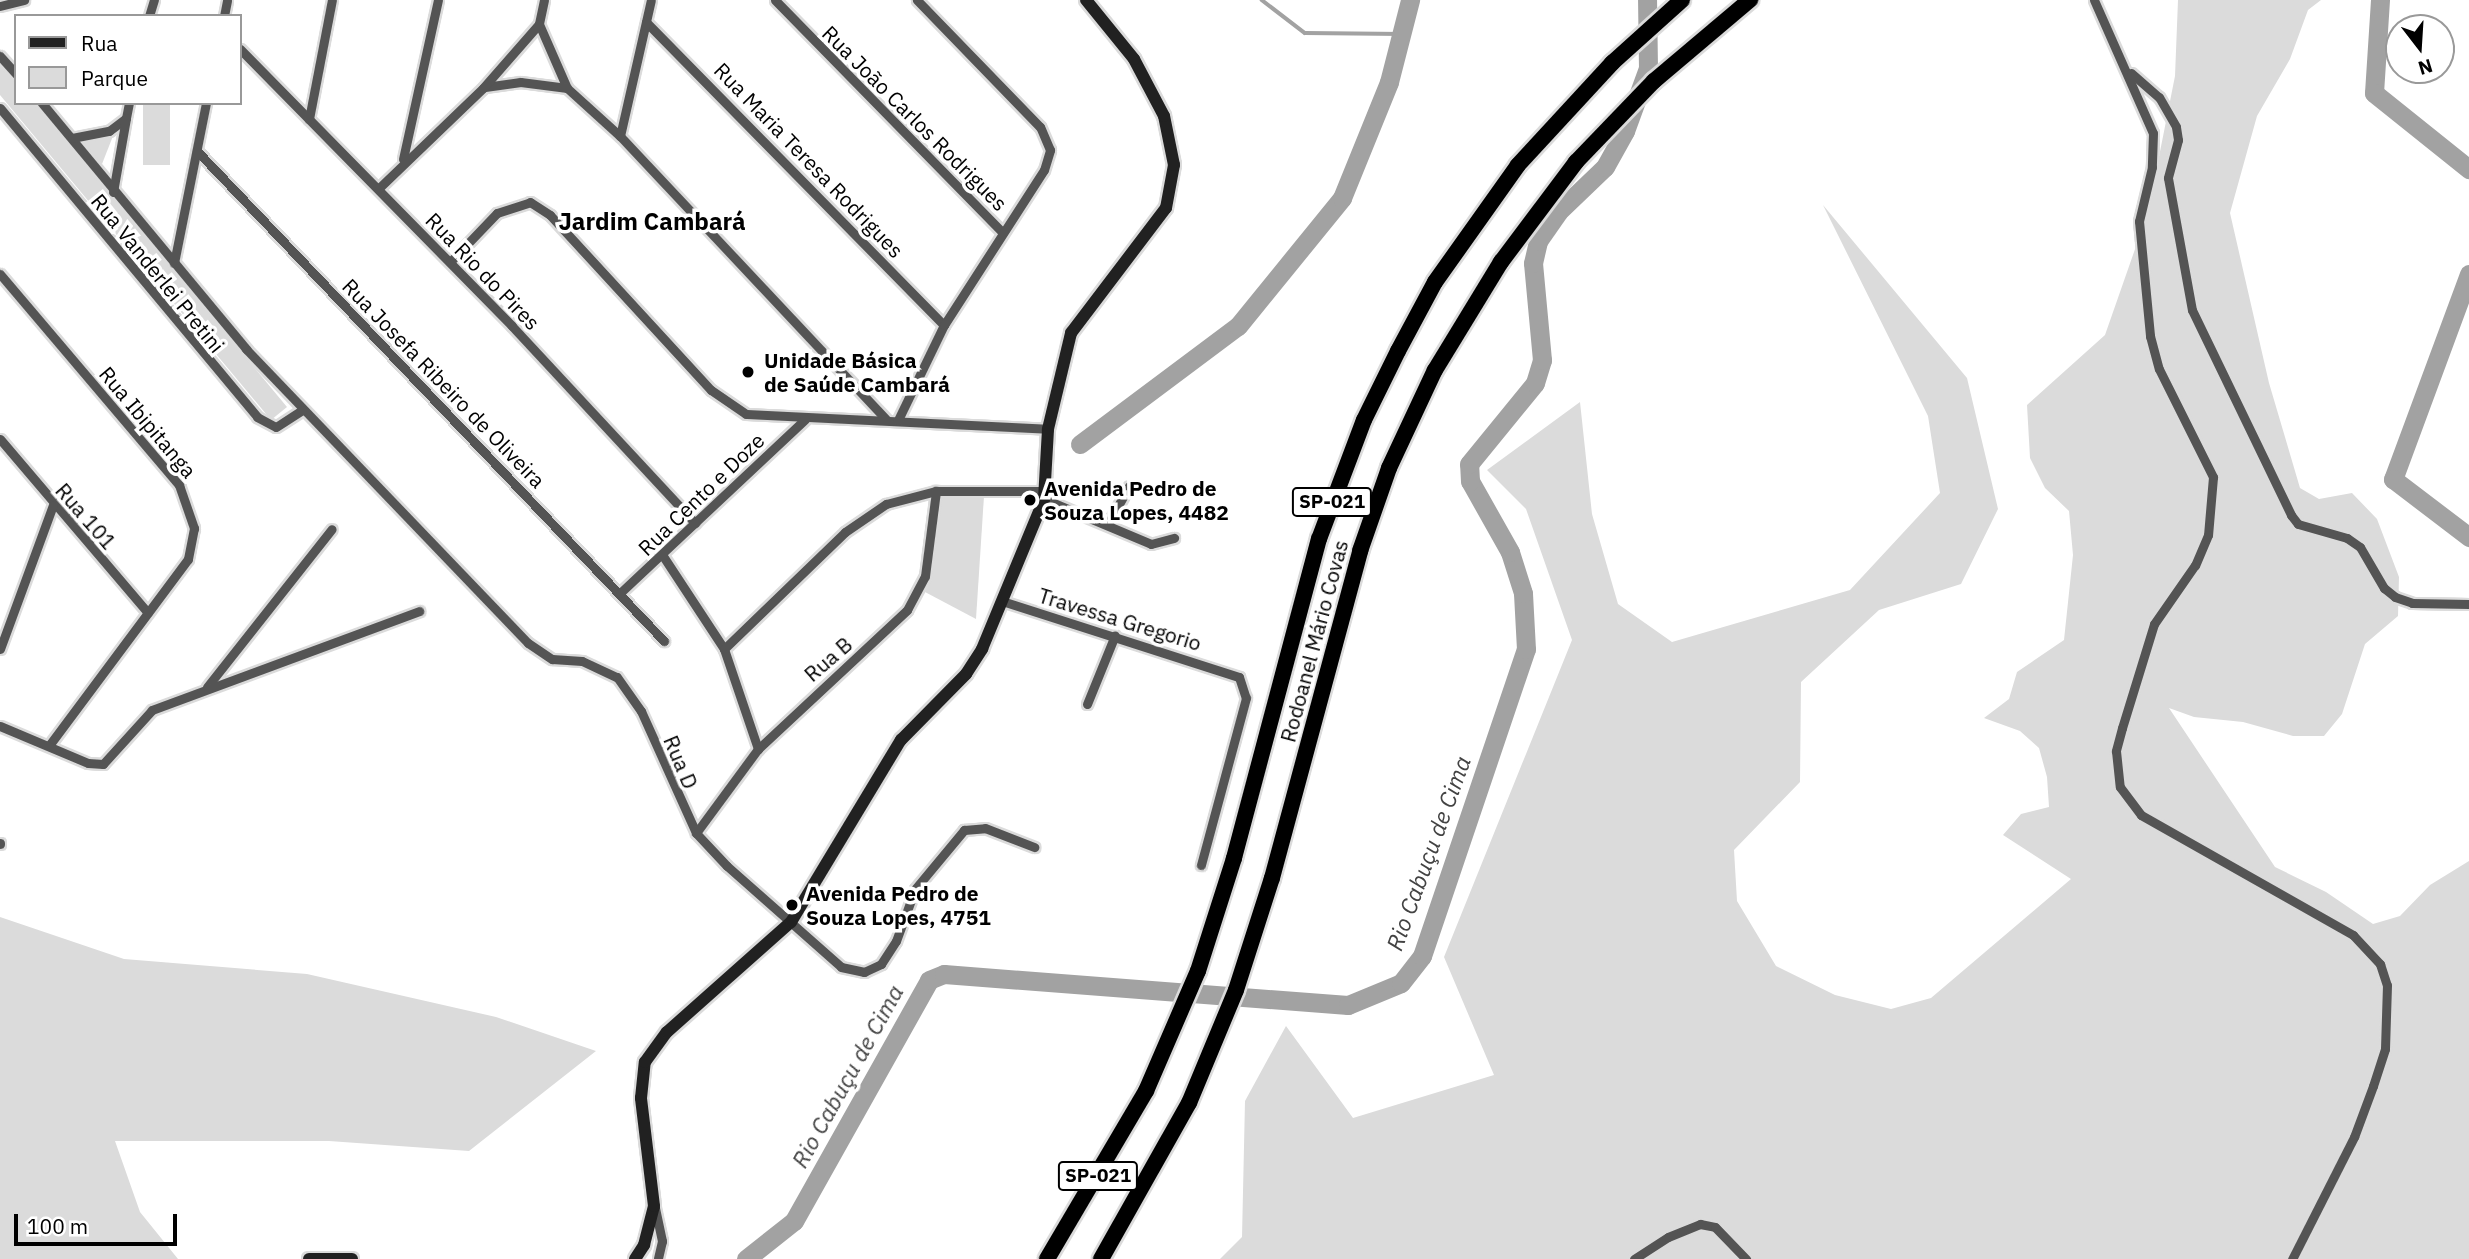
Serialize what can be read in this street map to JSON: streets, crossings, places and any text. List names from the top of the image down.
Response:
{
  "streets": {
    "highway": ["SP-021", "Rodoanel Mário Covas"],
    "street": [
      "Rua João Carlos Rodrigues",
      "Rua Maria Teresa Rodrigues",
      "Rua Rio do Pires",
      "Rua Vanderlei Pretini",
      "Rua Josefa Ribeiro de Oliveira",
      "Rua Ibipitanga",
      "Rua Cento e Doze",
      "Rua 101",
      "Travessa Gregorio",
      "Rua B",
      "Rua D"
    ]
  },
  "crossings": [
    ["Rua Rio do Pires", "Rua Cento e Doze"],
    ["Rua Vanderlei Pretini", "Rua D"],
    ["Rua Josefa Ribeiro de Oliveira", "Rua Cento e Doze"],
    ["Rua Ibipitanga", "Rua 101"],
    ["Rua B", "Rua D"]
  ],
  "districts": ["Jardim Cambará"],
  "water": ["Rio Cabuçu de Cima"],
  "places": ["Unidade Básica de Saúde Cambará", "Avenida Pedro de Souza Lopes, 4482", "Avenida Pedro de Souza Lopes, 4751"],
  "legend": ["Rua", "Parque"],
  "scale_bar": "100 m",
  "north": "bottom"
}
